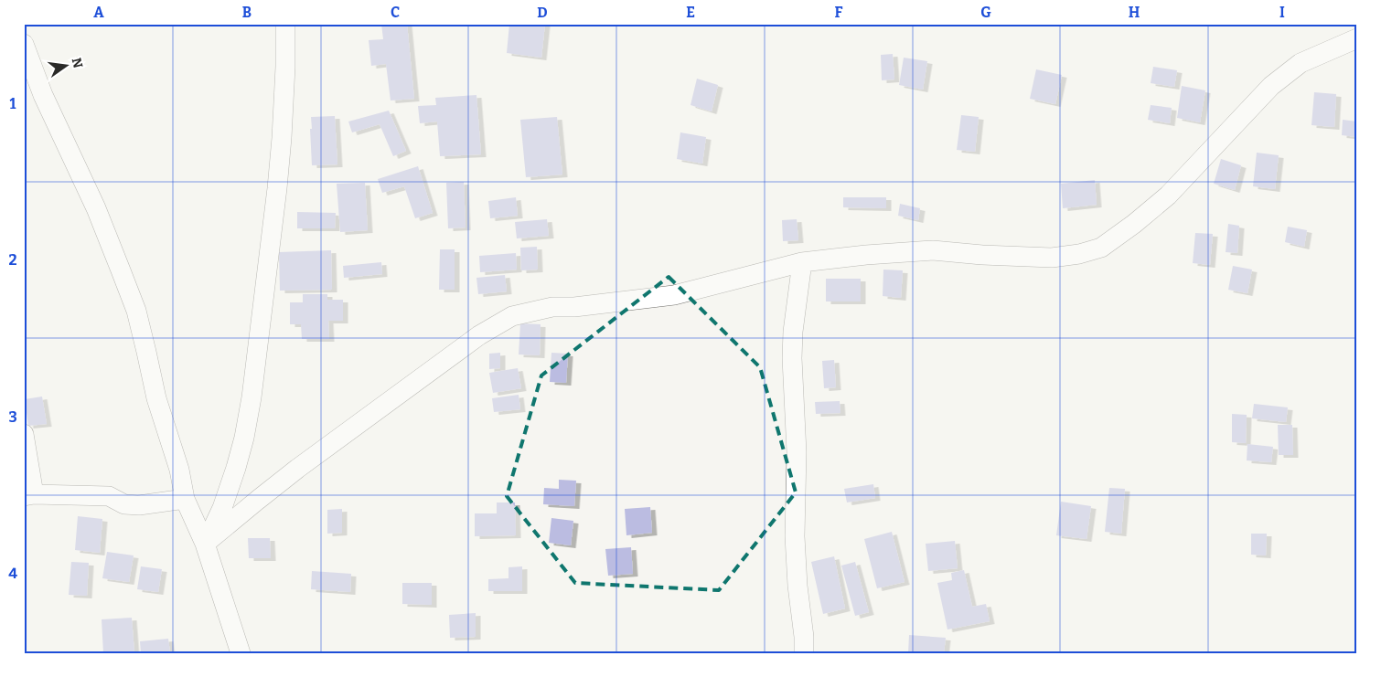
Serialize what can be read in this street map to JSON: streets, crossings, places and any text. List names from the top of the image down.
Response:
{
  "north": "right",
  "grid": {
    "columns": [
      "A",
      "B",
      "C",
      "D",
      "E",
      "F",
      "G",
      "H",
      "I"
    ],
    "rows": [
      "1",
      "2",
      "3",
      "4"
    ]
  }
}
